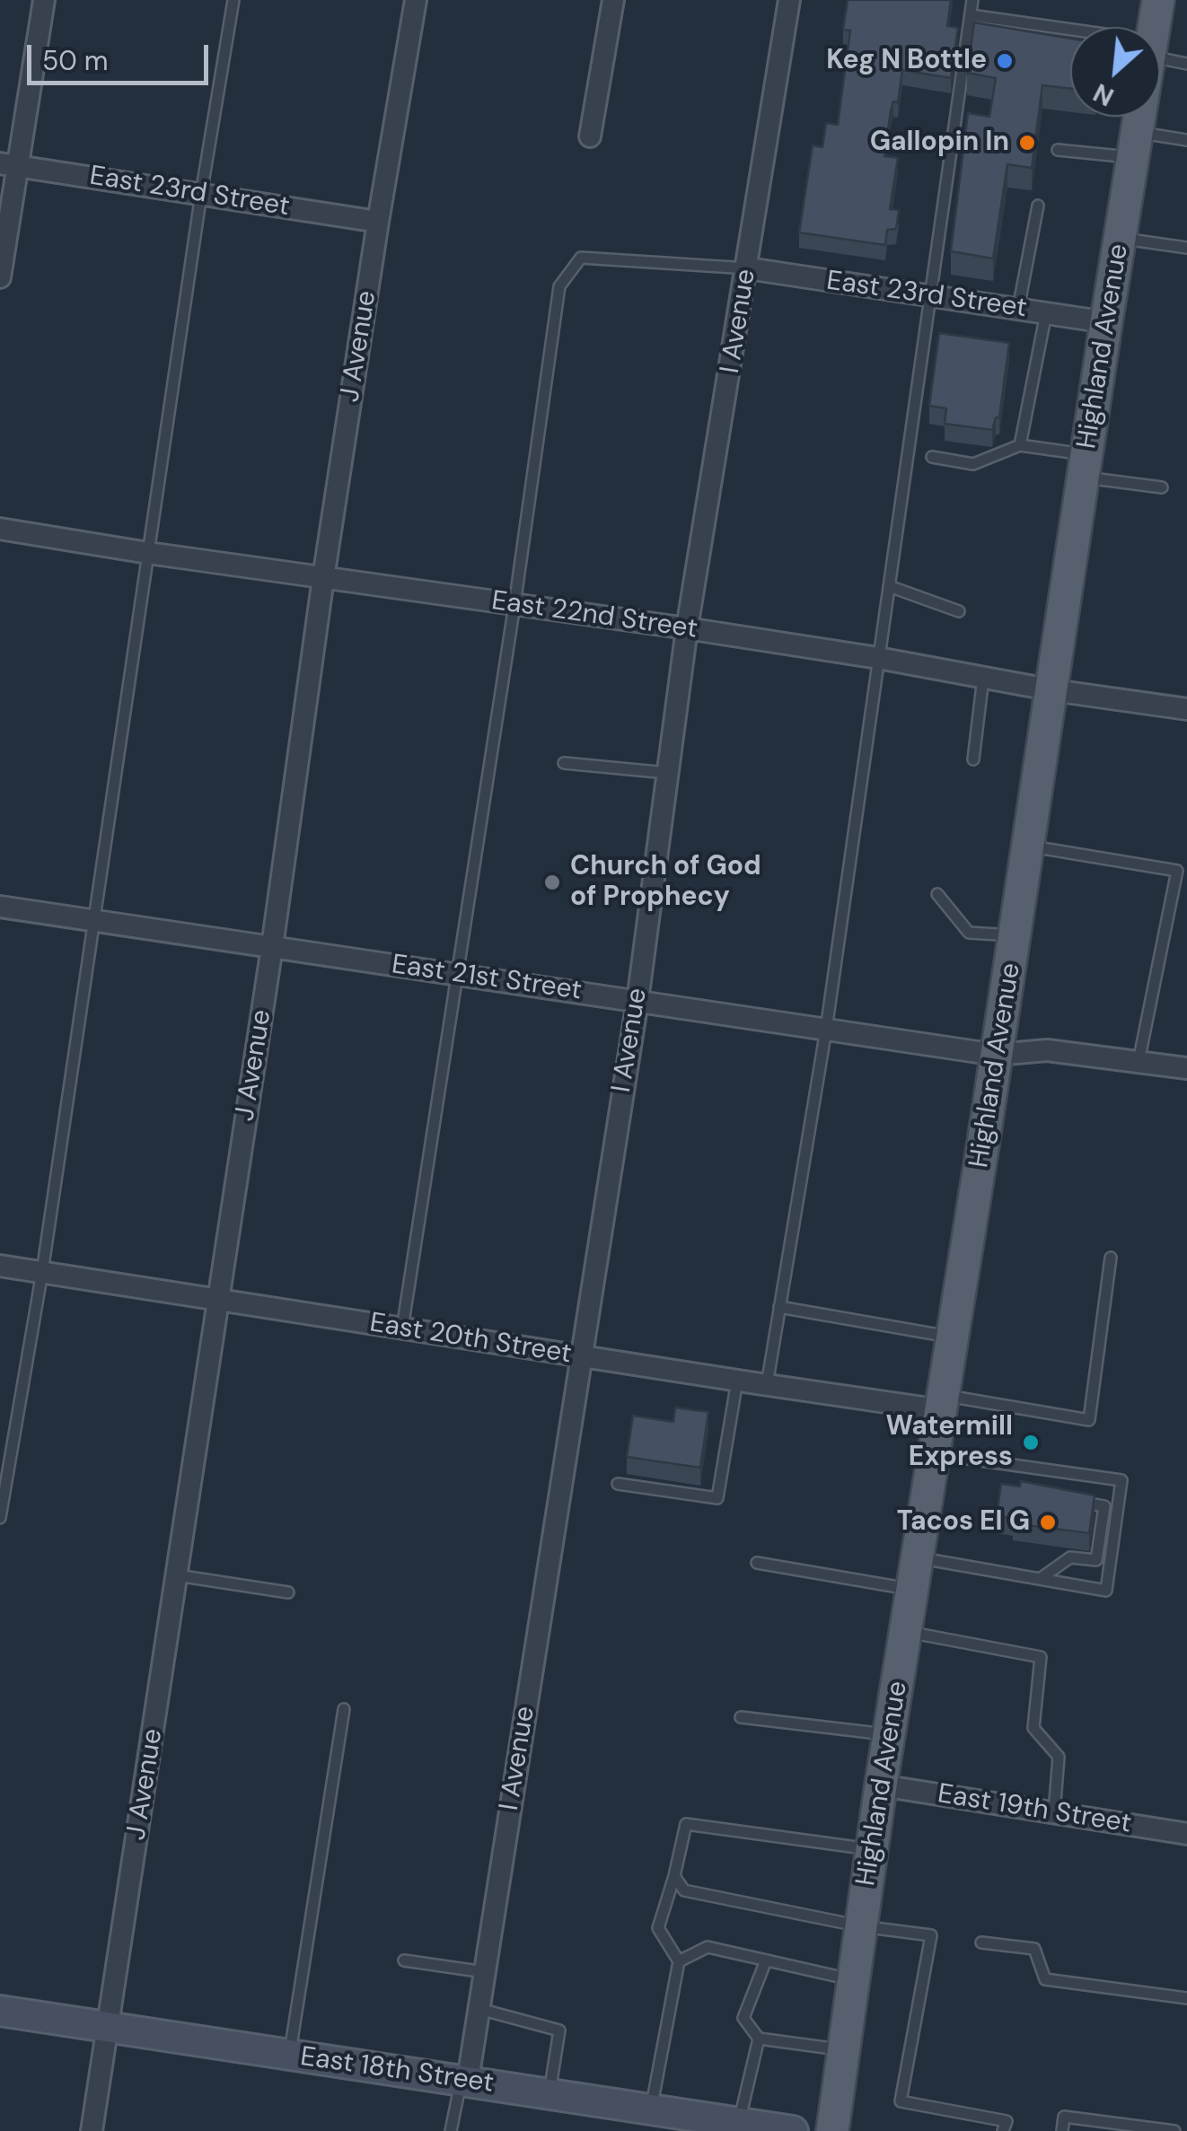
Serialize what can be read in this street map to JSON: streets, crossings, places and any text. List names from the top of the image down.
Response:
{
  "streets": {
    "main road": ["Highland Avenue", "East 18th Street"],
    "street": [
      "East 23rd Street",
      "I Avenue",
      "J Avenue",
      "East 22nd Street",
      "East 21st Street",
      "East 20th Street",
      "East 19th Street"
    ]
  },
  "crossings": [
    ["East 23rd Street", "I Avenue"],
    ["East 23rd Street", "J Avenue"],
    ["East 23rd Street", "Highland Avenue"],
    ["I Avenue", "East 22nd Street"],
    ["I Avenue", "East 21st Street"],
    ["I Avenue", "East 20th Street"],
    ["I Avenue", "East 18th Street"],
    ["J Avenue", "East 22nd Street"],
    ["J Avenue", "East 21st Street"],
    ["J Avenue", "East 20th Street"],
    ["J Avenue", "East 18th Street"],
    ["Highland Avenue", "East 22nd Street"],
    ["Highland Avenue", "East 21st Street"],
    ["Highland Avenue", "East 20th Street"],
    ["Highland Avenue", "East 19th Street"]
  ],
  "places": [
    "Keg N Bottle",
    "Gallopin In",
    "Church of God of Prophecy",
    "Watermill Express",
    "Tacos El G"
  ],
  "scale_bar": "50 m",
  "north": "bottom left"
}
